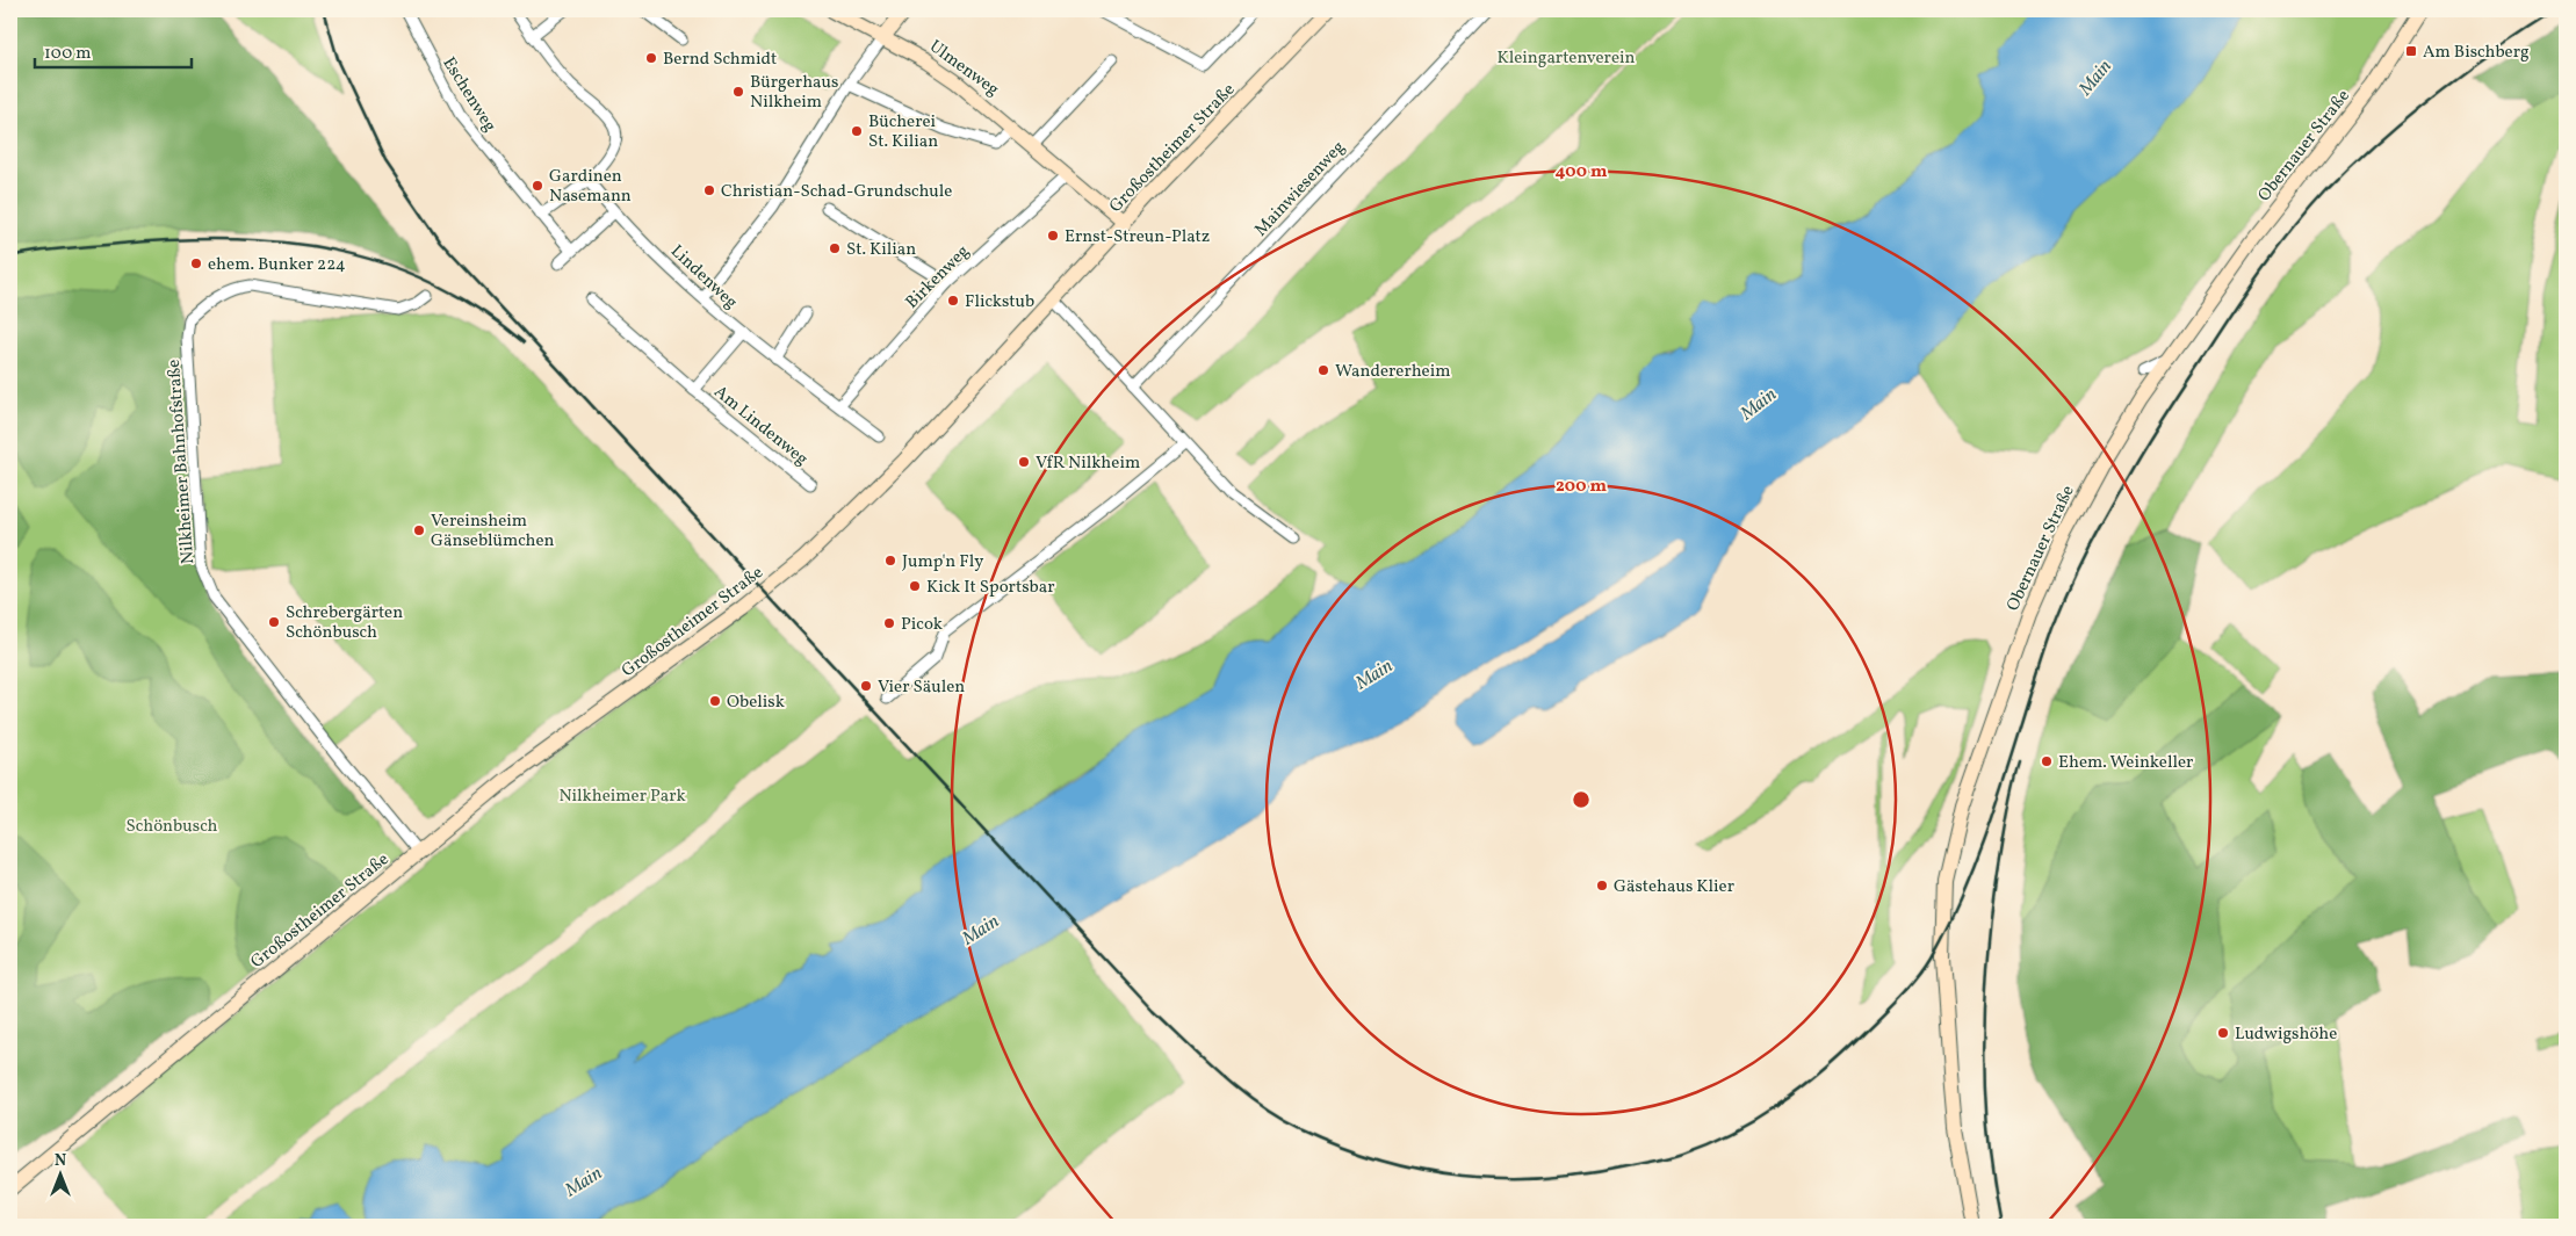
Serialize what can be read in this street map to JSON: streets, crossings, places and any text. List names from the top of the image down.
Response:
{
  "streets": {
    "main road": ["Ulmenweg", "Obernauer Straße", "Großostheimer Straße"],
    "street": [
      "Eschenweg",
      "Mainwiesenweg",
      "Lindenweg",
      "Birkenweg",
      "Am Lindenweg",
      "Nilkheimer Bahnhofstraße"
    ]
  },
  "crossings": [
    ["Ulmenweg", "Großostheimer Straße"],
    ["Ulmenweg", "Birkenweg"],
    ["Großostheimer Straße", "Nilkheimer Bahnhofstraße"],
    ["Lindenweg", "Birkenweg"],
    ["Lindenweg", "Am Lindenweg"]
  ],
  "water": ["Main"],
  "parks": ["Kleingartenverein", "Nilkheimer Park", "Schönbusch"],
  "places": {
    "transit": ["Am Bischberg"],
    "other": [
      "Bernd Schmidt",
      "Bürgerhaus Nilkheim",
      "Bücherei St. Kilian",
      "Gardinen Nasemann",
      "Christian-Schad-Grundschule",
      "Ernst-Streun-Platz",
      "St. Kilian",
      "ehem. Bunker 224",
      "Flickstub",
      "Wandererheim",
      "VfR Nilkheim",
      "Vereinsheim Gänseblümchen",
      "Jump'n Fly",
      "Kick It Sportsbar",
      "Schrebergärten Schönbusch",
      "Picok",
      "Vier Säulen",
      "Obelisk",
      "Ehem. Weinkeller",
      "Gästehaus Klier",
      "Ludwigshöhe"
    ]
  },
  "scale_bar": "100 m",
  "north": "top",
  "rings": ["400 m", "200 m"]
}
